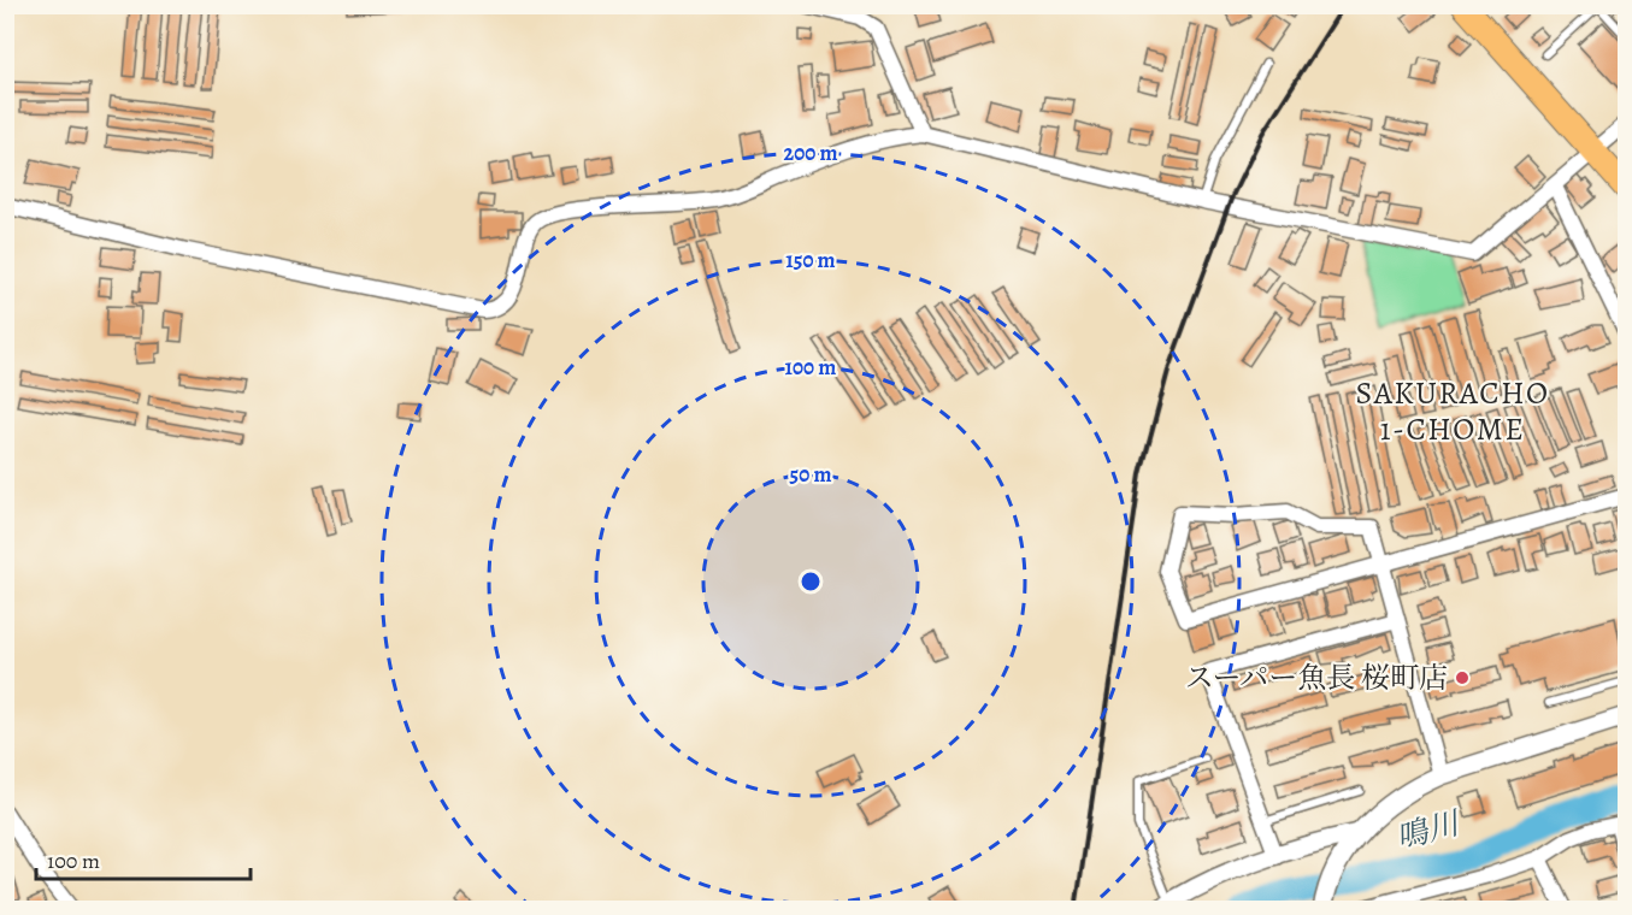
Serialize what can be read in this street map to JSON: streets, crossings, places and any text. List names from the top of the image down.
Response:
{
  "districts": ["SAKURACHO 1-CHOME"],
  "water": ["鳴川"],
  "places": ["スーパー魚長 桜町店"],
  "scale_bar": "100 m",
  "rings": [
    "200 m",
    "150 m",
    "100 m",
    "50 m"
  ]
}
